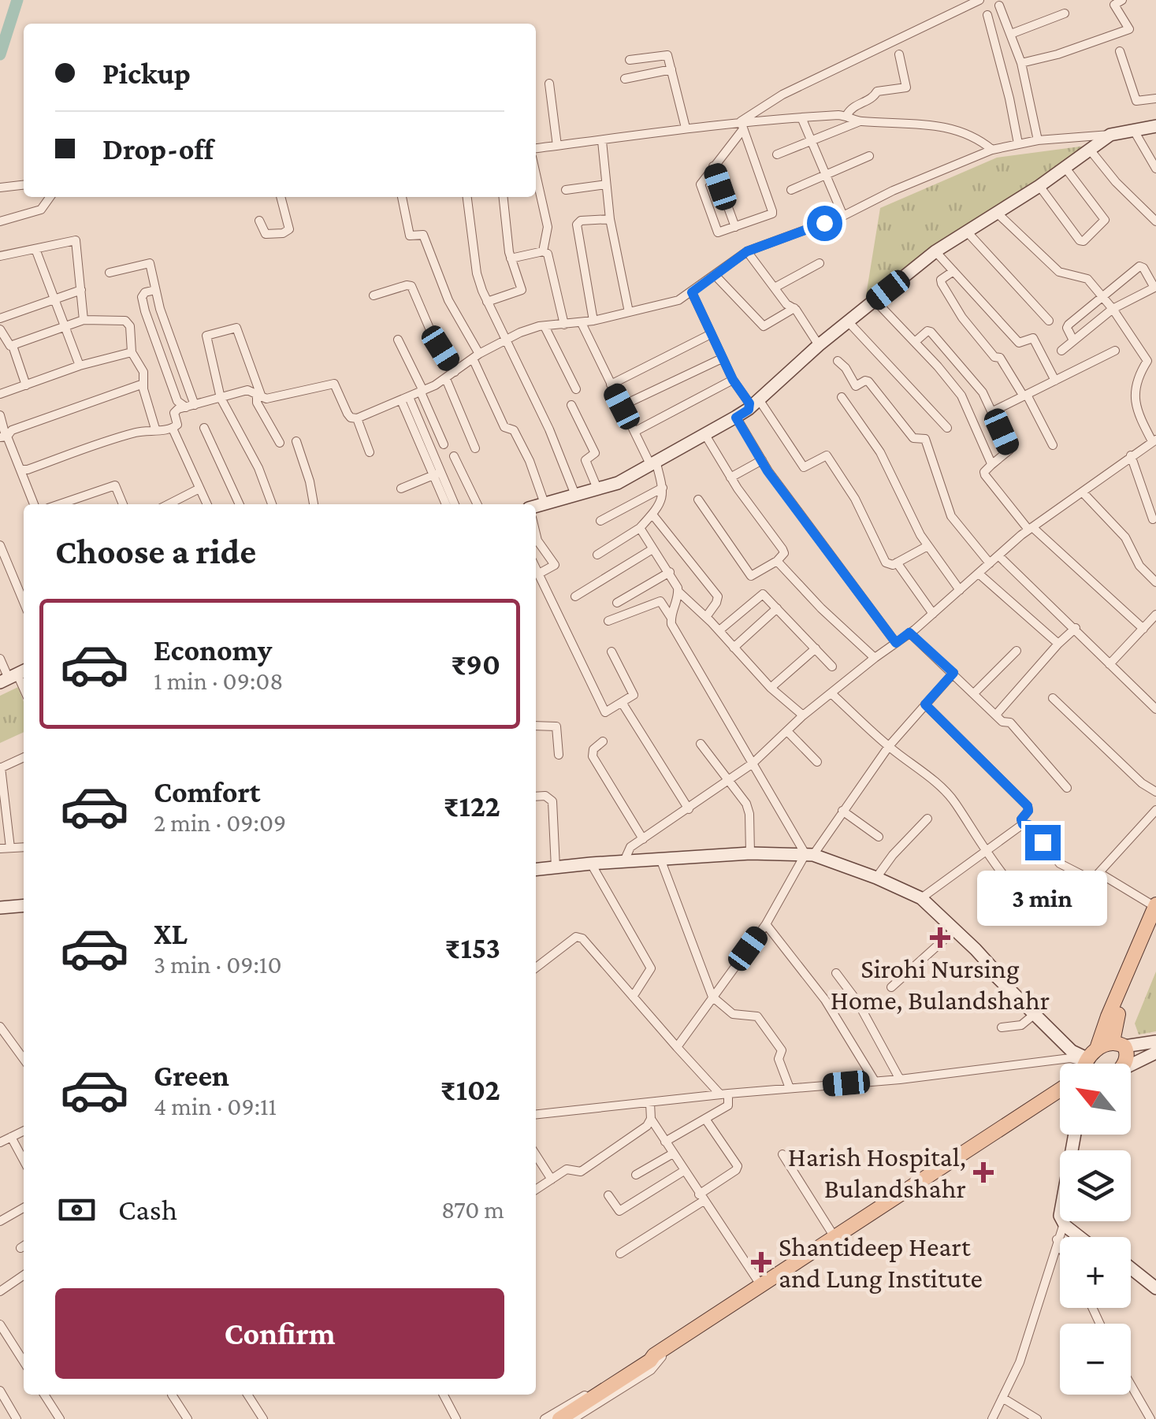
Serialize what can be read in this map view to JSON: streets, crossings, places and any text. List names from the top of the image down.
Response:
{
  "places": {
    "health": ["Sirohi Nursing Home, Bulandshahr", "Harish Hospital, Bulandshahr", "Shantideep Heart and Lung Institute"]
  },
  "north": "top left",
  "page": {
    "banner": ["Pickup", "Drop-off"],
    "heading": "Choose a ride",
    "list": [
      {
        "name": "Economy",
        "note": "1 min · 09:08",
        "value": "₹90"
      },
      {
        "name": "Comfort",
        "note": "2 min · 09:09",
        "value": "₹122"
      },
      {
        "name": "XL",
        "note": "3 min · 09:10",
        "value": "₹153"
      },
      {
        "name": "Green",
        "note": "4 min · 09:11",
        "value": "₹102"
      }
    ],
    "bubble": "3 min",
    "map_buttons": ["+", "−"],
    "pay": ["Cash", "870 m"],
    "buttons": "Confirm"
  }
}
